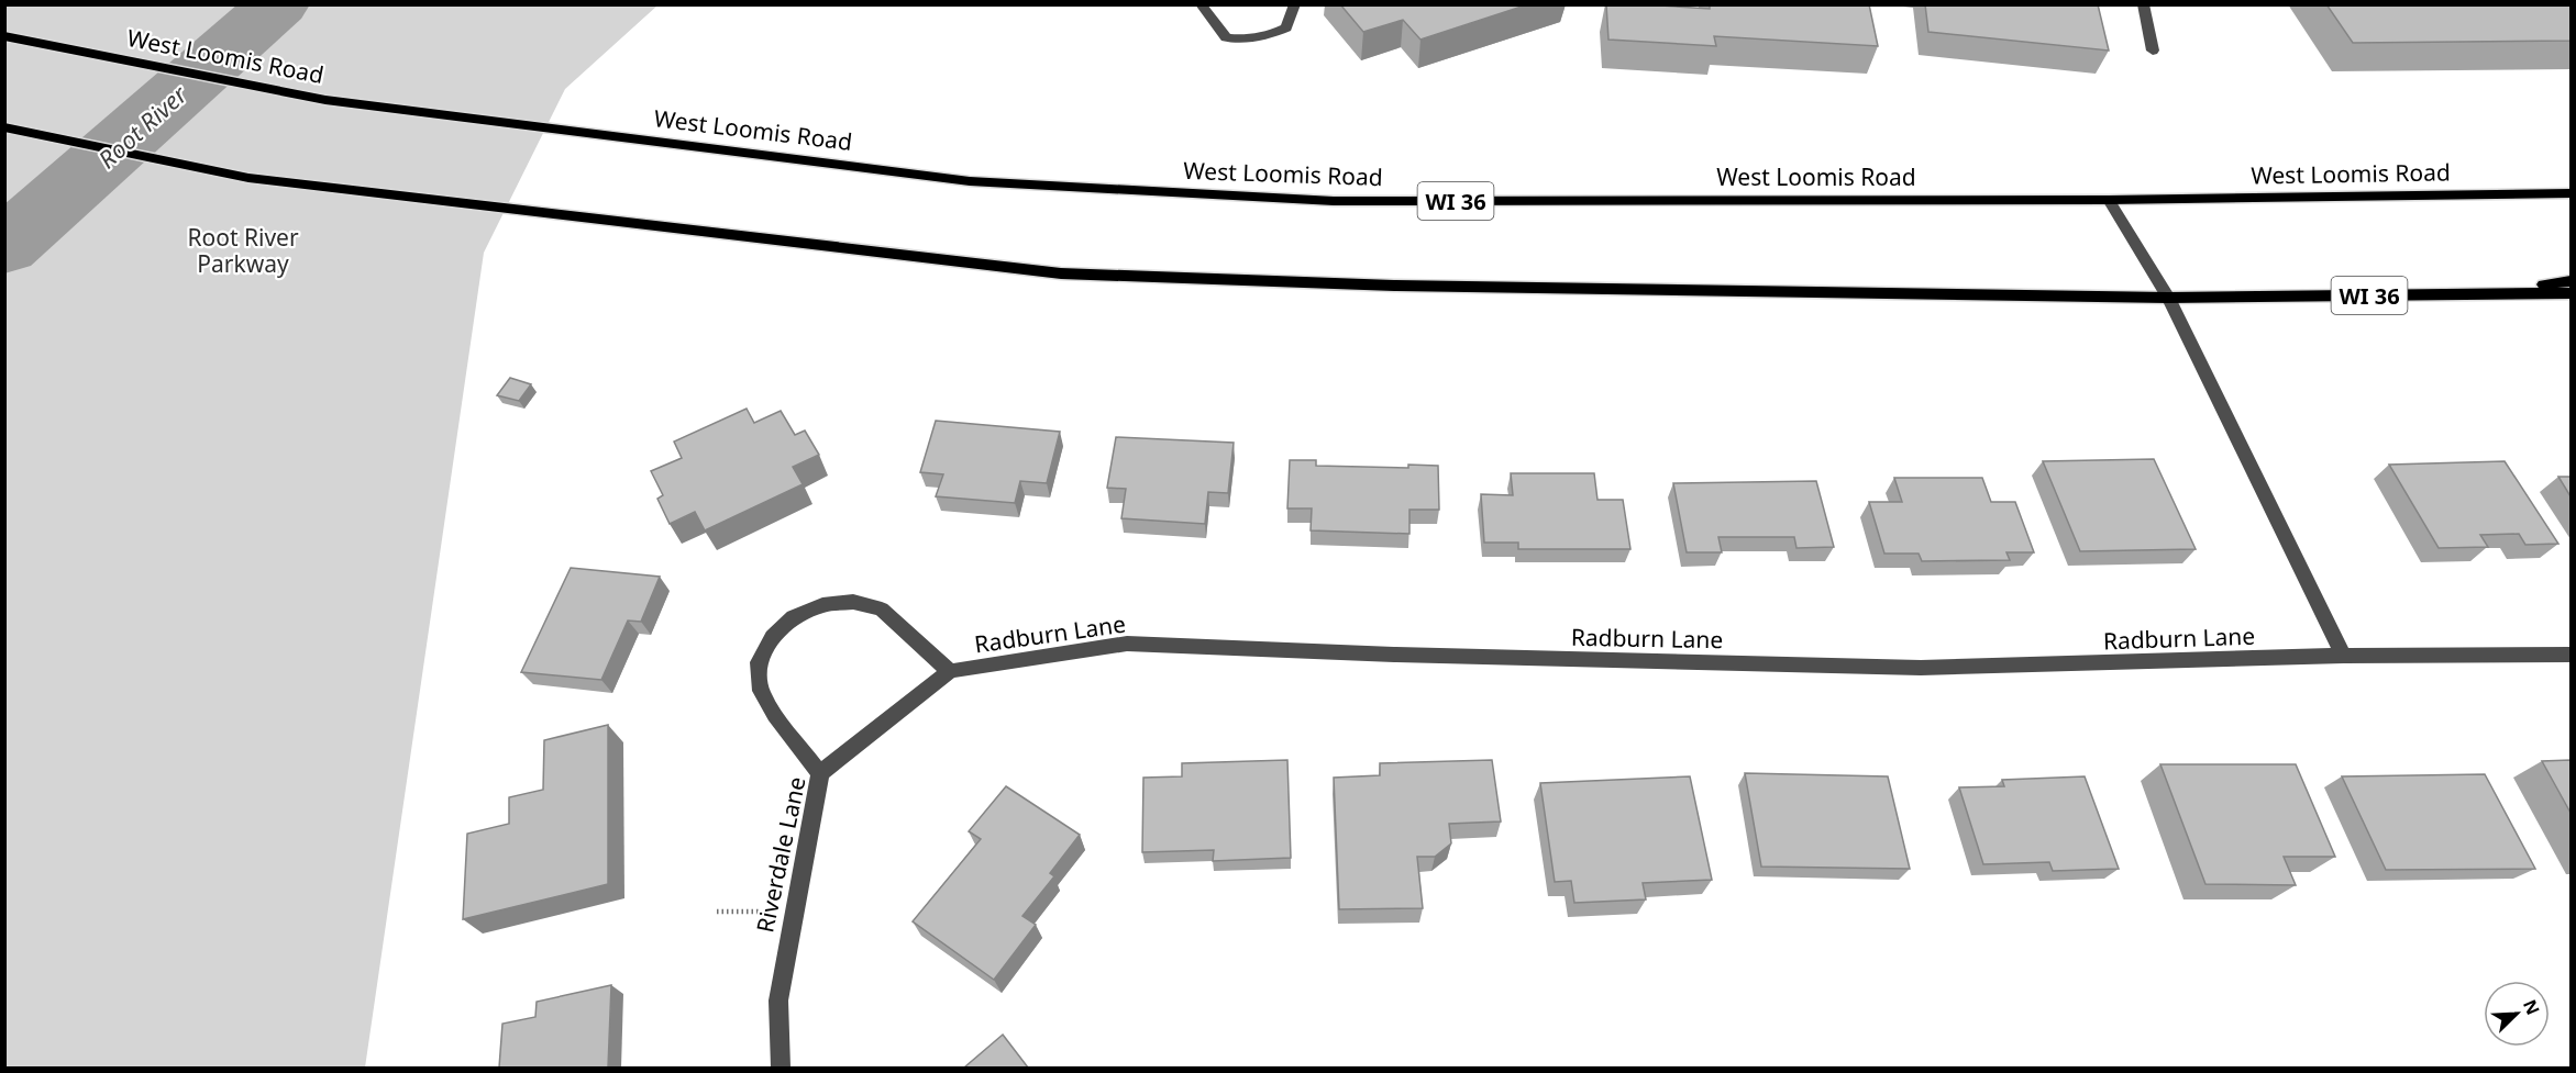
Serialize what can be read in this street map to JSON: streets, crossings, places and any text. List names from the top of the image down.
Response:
{
  "streets": {
    "main road": ["West Loomis Road", "WI 36"],
    "street": ["Radburn Lane", "Riverdale Lane"]
  },
  "crossings": [
    ["Radburn Lane", "Riverdale Lane"]
  ],
  "water": ["Root River"],
  "parks": ["Root River Parkway"],
  "north": "top right"
}
